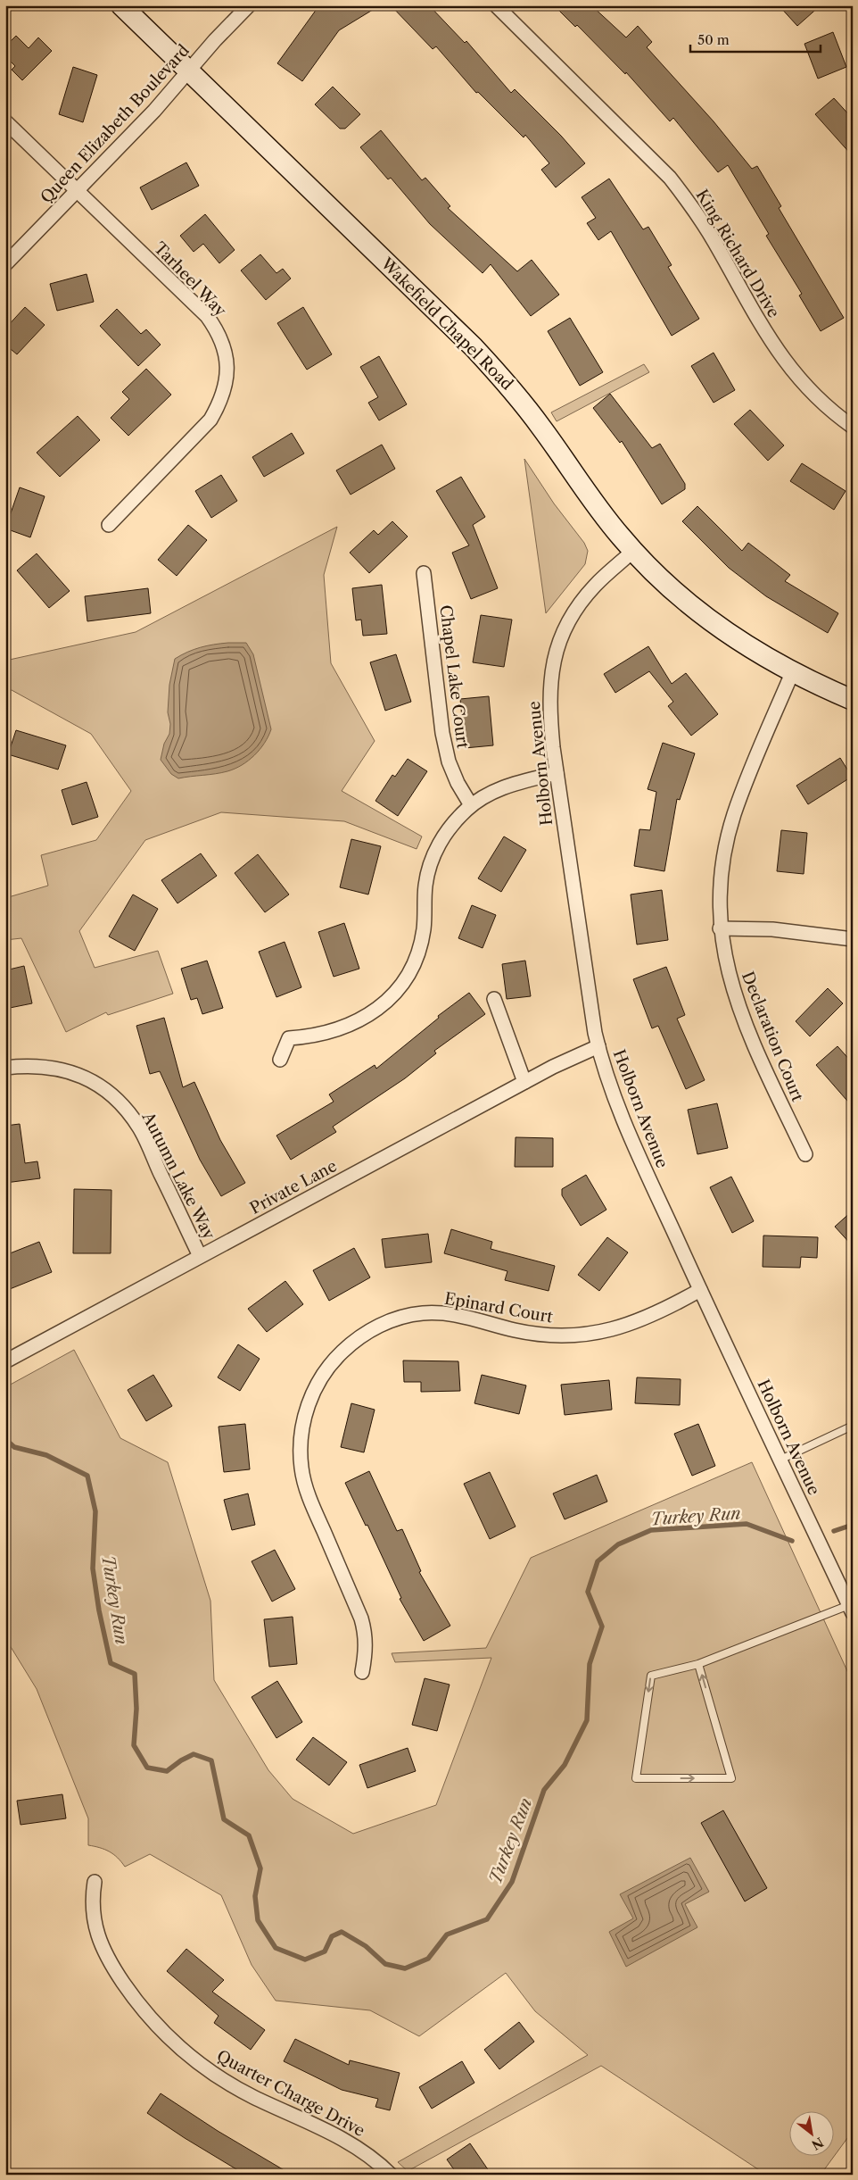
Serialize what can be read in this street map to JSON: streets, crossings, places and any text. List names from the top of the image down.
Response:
{
  "streets": {
    "main road": ["Wakefield Chapel Road"],
    "street": [
      "Queen Elizabeth Boulevard",
      "King Richard Drive",
      "Tarheel Way",
      "Chapel Lake Court",
      "Holborn Avenue",
      "Declaration Court",
      "Autumn Lake Way",
      "Private Lane",
      "Epinard Court",
      "Quarter Charge Drive"
    ]
  },
  "crossings": [
    ["Queen Elizabeth Boulevard", "Tarheel Way"],
    ["Queen Elizabeth Boulevard", "Wakefield Chapel Road"],
    ["Wakefield Chapel Road", "Holborn Avenue"],
    ["Wakefield Chapel Road", "Declaration Court"],
    ["Holborn Avenue", "Private Lane"],
    ["Holborn Avenue", "Epinard Court"],
    ["Autumn Lake Way", "Private Lane"]
  ],
  "water": ["Turkey Run"],
  "scale_bar": "50 m",
  "north": "bottom right"
}
